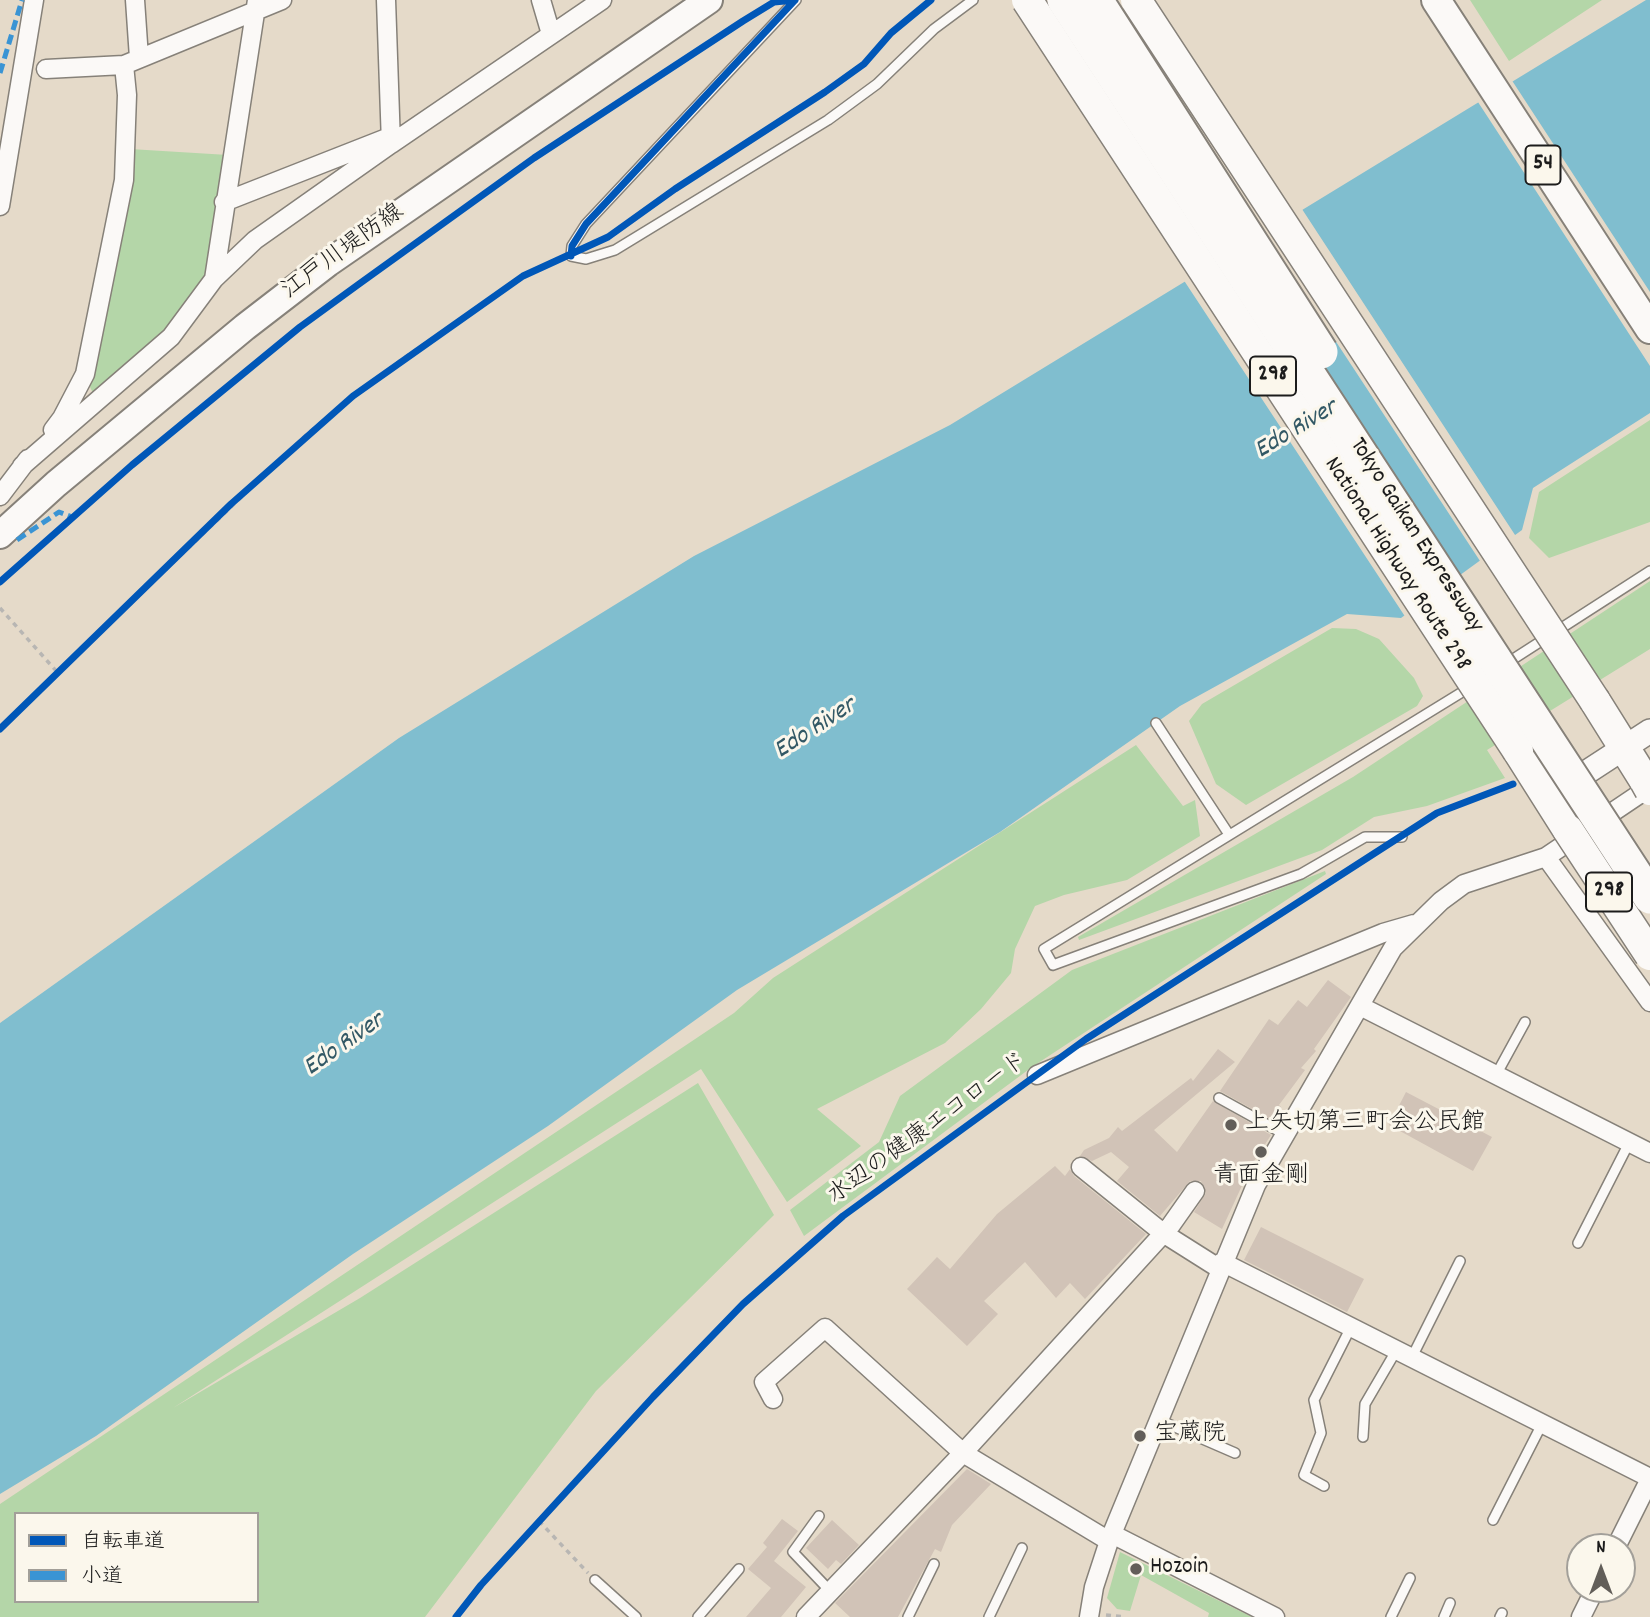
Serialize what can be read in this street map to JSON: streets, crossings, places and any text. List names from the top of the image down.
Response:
{
  "streets": {
    "highway": ["298", "Tokyo Gaikan Expressway", "National Highway Route 298"],
    "main road": ["54", "江戸川堤防線"],
    "cycle path": ["水辺の健康エコロード"]
  },
  "water": ["Edo River"],
  "places": [
    "上矢切第三町会公民館",
    "青面金剛",
    "宝蔵院",
    "Hozoin"
  ],
  "legend": ["自転車道", "小道"],
  "north": "top"
}
